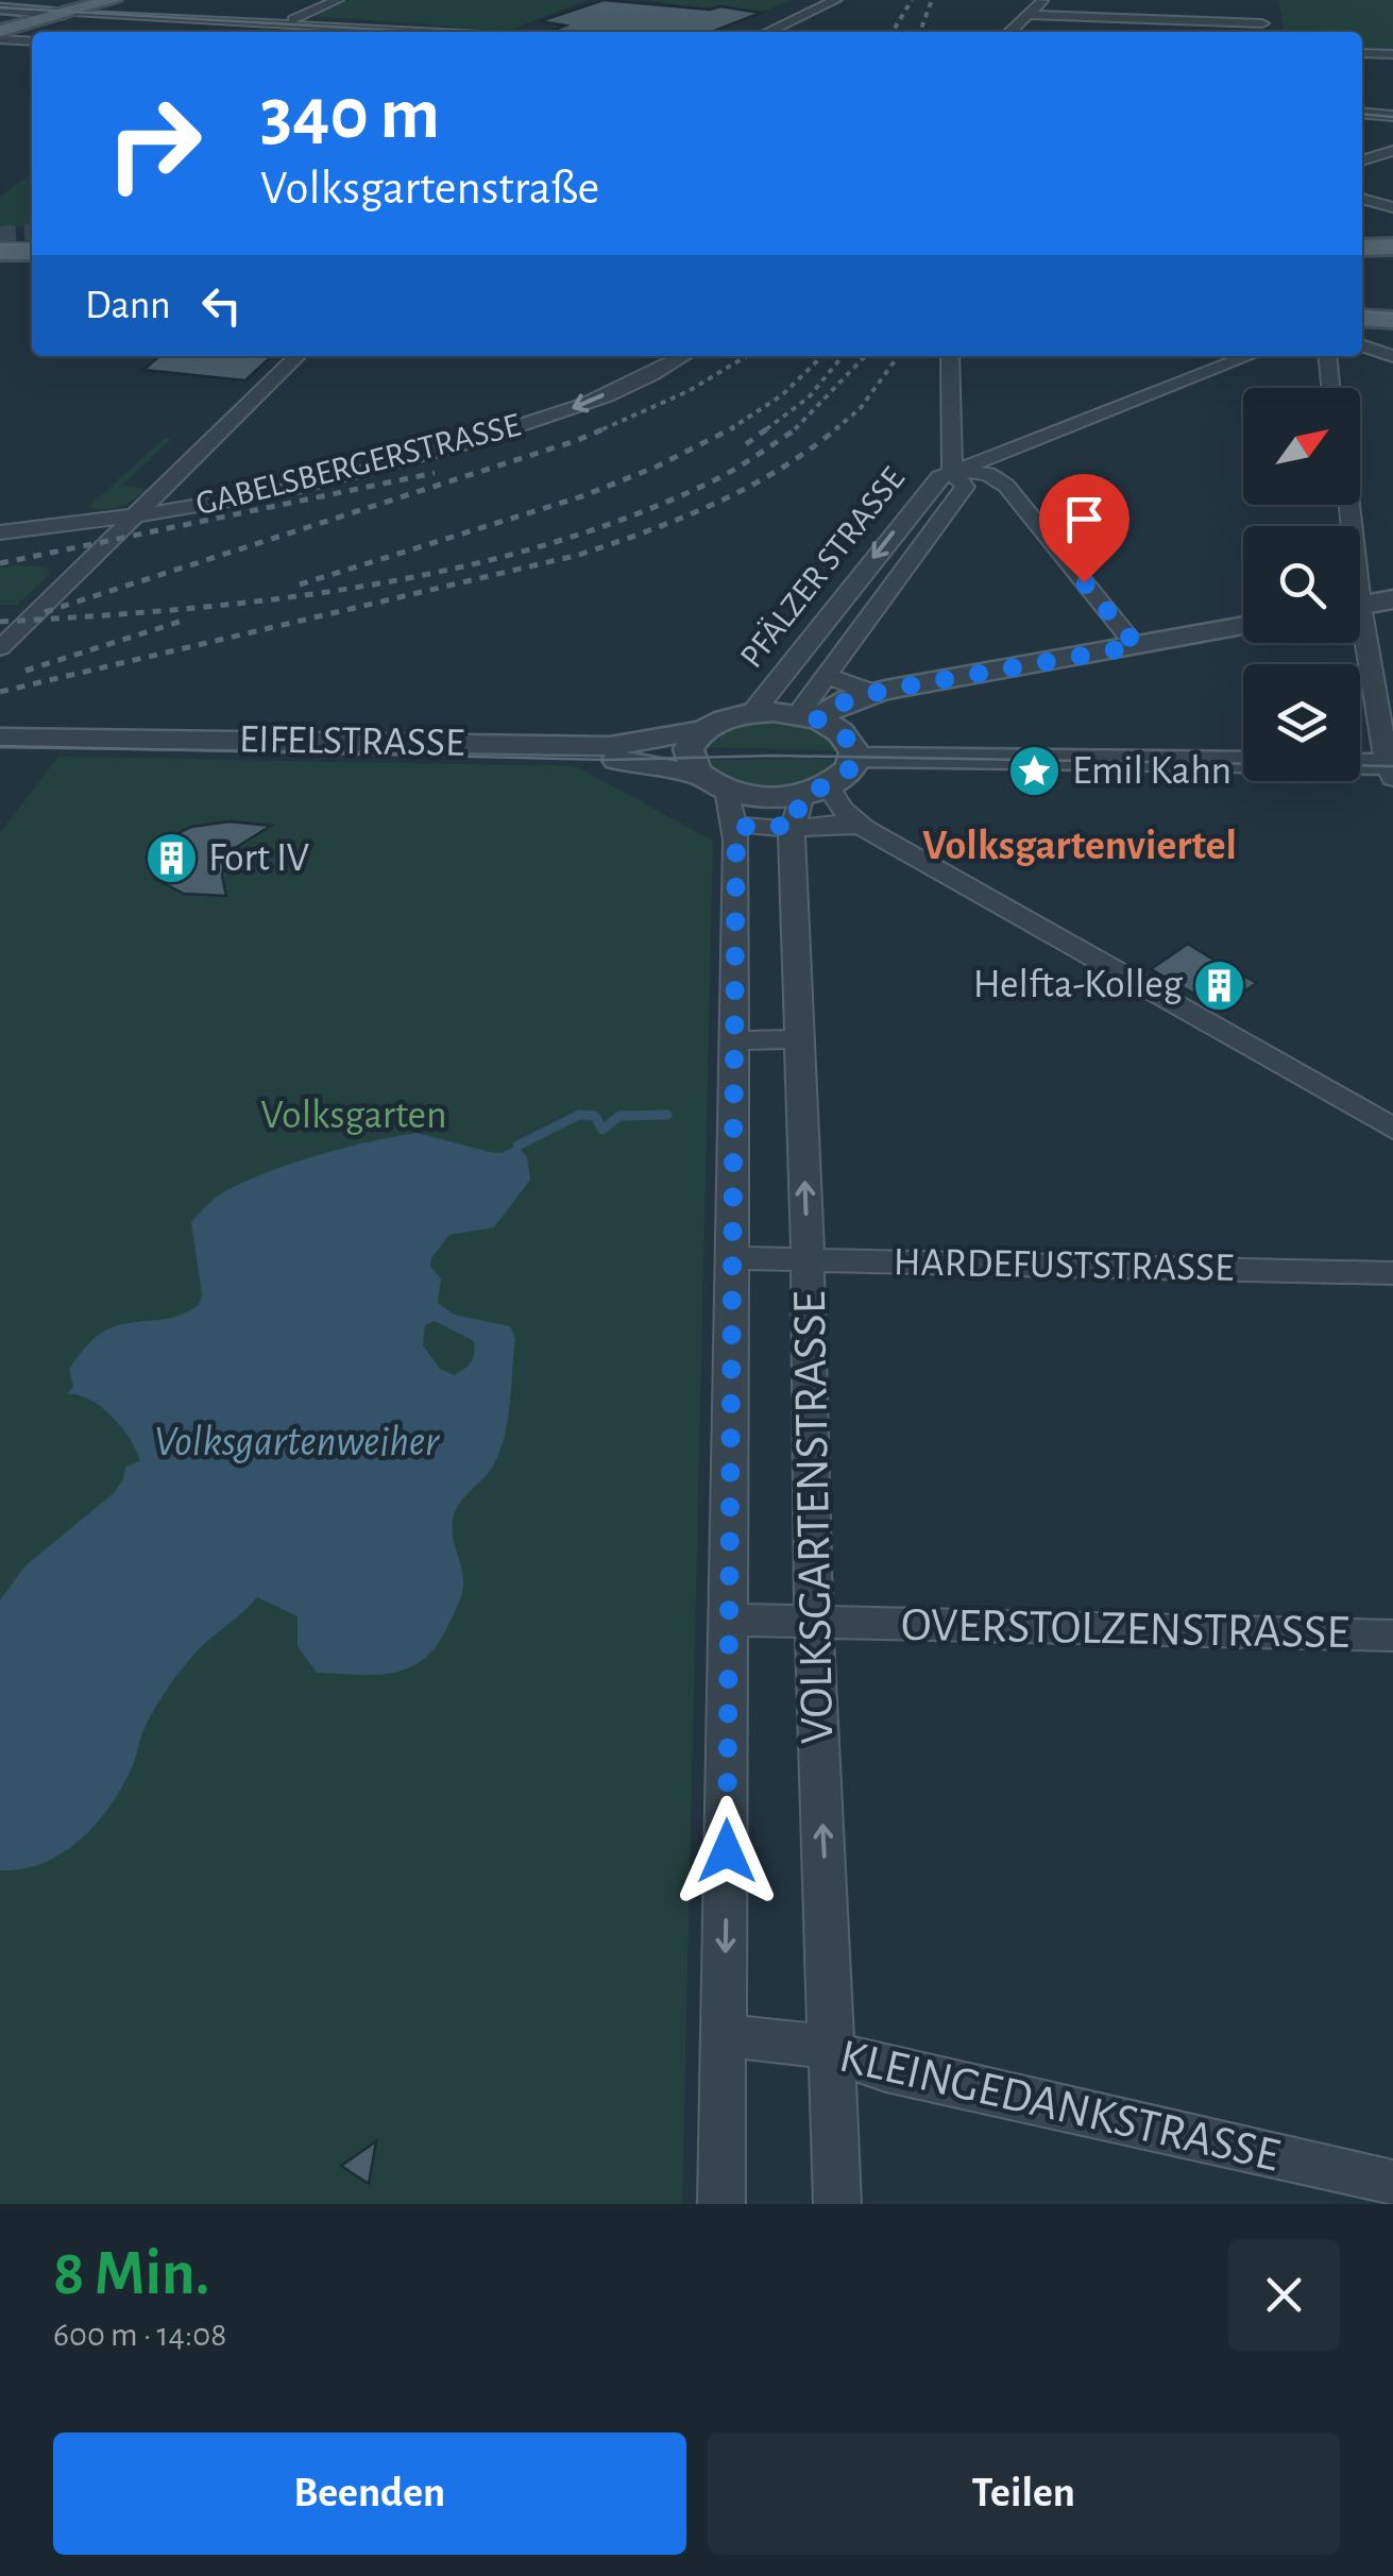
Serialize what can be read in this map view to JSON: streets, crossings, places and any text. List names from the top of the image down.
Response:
{
  "streets": {
    "street": [
      "GABELSBERGERSTRASSE",
      "PFÄLZER STRASSE",
      "EIFELSTRASSE",
      "HARDEFUSTSTRASSE",
      "VOLKSGARTENSTRASSE",
      "OVERSTOLZENSTRASSE",
      "KLEINGEDANKSTRASSE"
    ]
  },
  "crossings": [
    ["PFÄLZER STRASSE", "EIFELSTRASSE"],
    ["EIFELSTRASSE", "VOLKSGARTENSTRASSE"],
    ["HARDEFUSTSTRASSE", "VOLKSGARTENSTRASSE"],
    ["VOLKSGARTENSTRASSE", "OVERSTOLZENSTRASSE"],
    ["VOLKSGARTENSTRASSE", "KLEINGEDANKSTRASSE"]
  ],
  "one_way": ["GABELSBERGERSTRASSE"],
  "districts": ["Volksgartenviertel"],
  "water": ["Volksgartenweiher"],
  "parks": ["Volksgarten"],
  "places": {
    "place": ["Emil Kahn"],
    "building": ["Fort IV", "Helfta-Kolleg"]
  },
  "north": "top right",
  "page": {
    "turn": ["340 m", "Volksgartenstraße"],
    "then": "Dann",
    "heading": ["8 Min.", "600 m · 14:08"],
    "buttons": ["Beenden", "Teilen"]
  }
}
